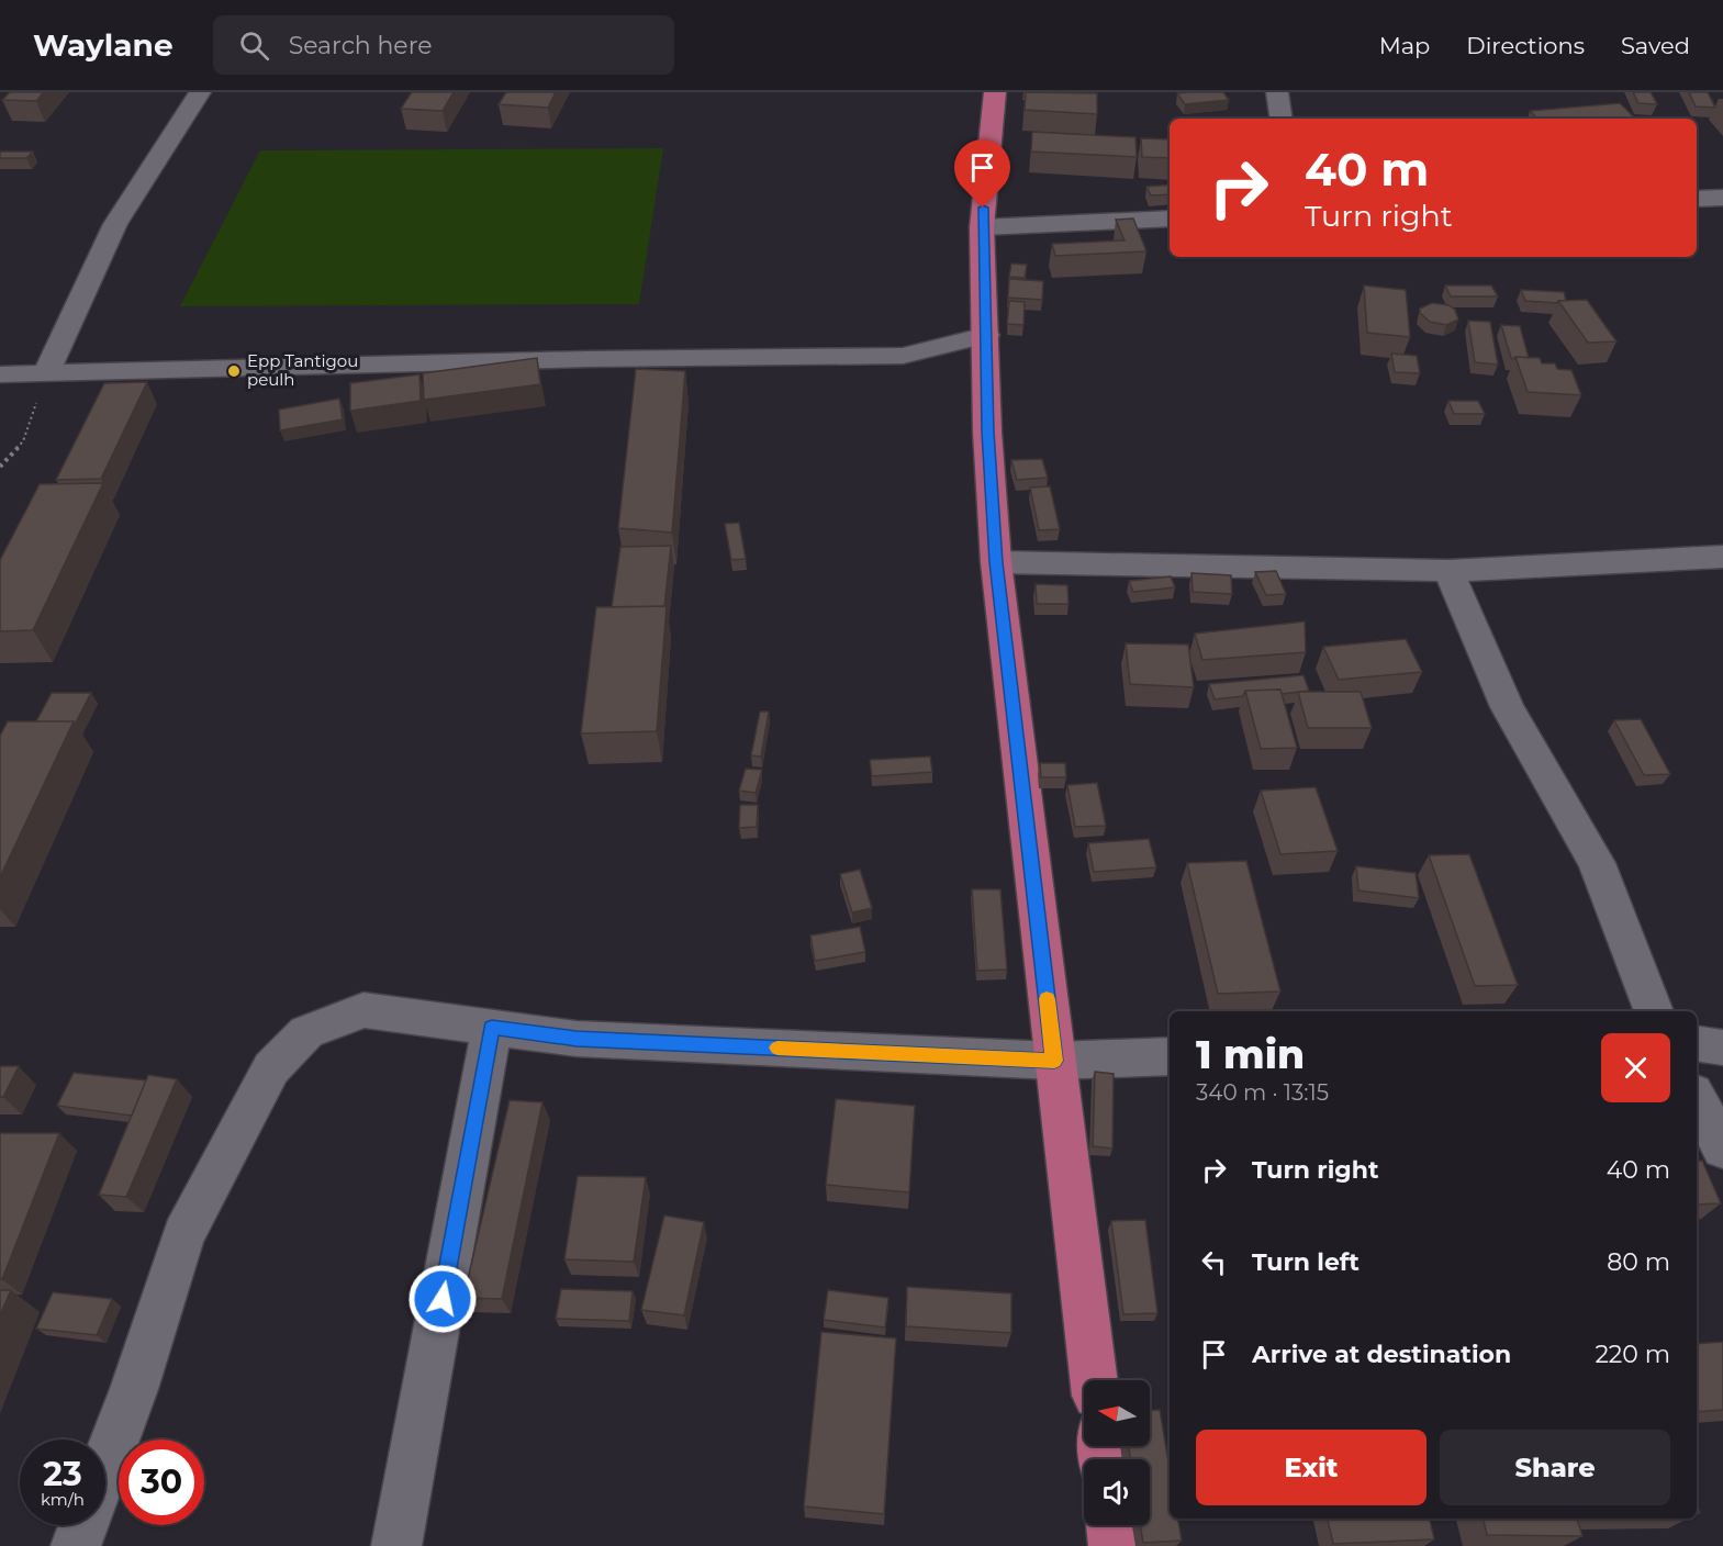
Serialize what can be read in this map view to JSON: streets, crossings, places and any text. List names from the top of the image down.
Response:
{
  "places": ["Epp Tantigou peulh"],
  "north": "left",
  "page": {
    "header": "Waylane",
    "search": "Search here",
    "nav": ["Map", "Directions", "Saved"],
    "turn": ["40 m", "Turn right"],
    "heading": ["1 min", "340 m · 13:15"],
    "list": [
      {
        "name": "Turn right",
        "value": "40 m"
      },
      {
        "name": "Turn left",
        "value": "80 m"
      },
      {
        "name": "Arrive at destination",
        "value": "220 m"
      }
    ],
    "buttons": ["Exit", "Share"],
    "speed": "23 km/h",
    "limit": "30"
  }
}
